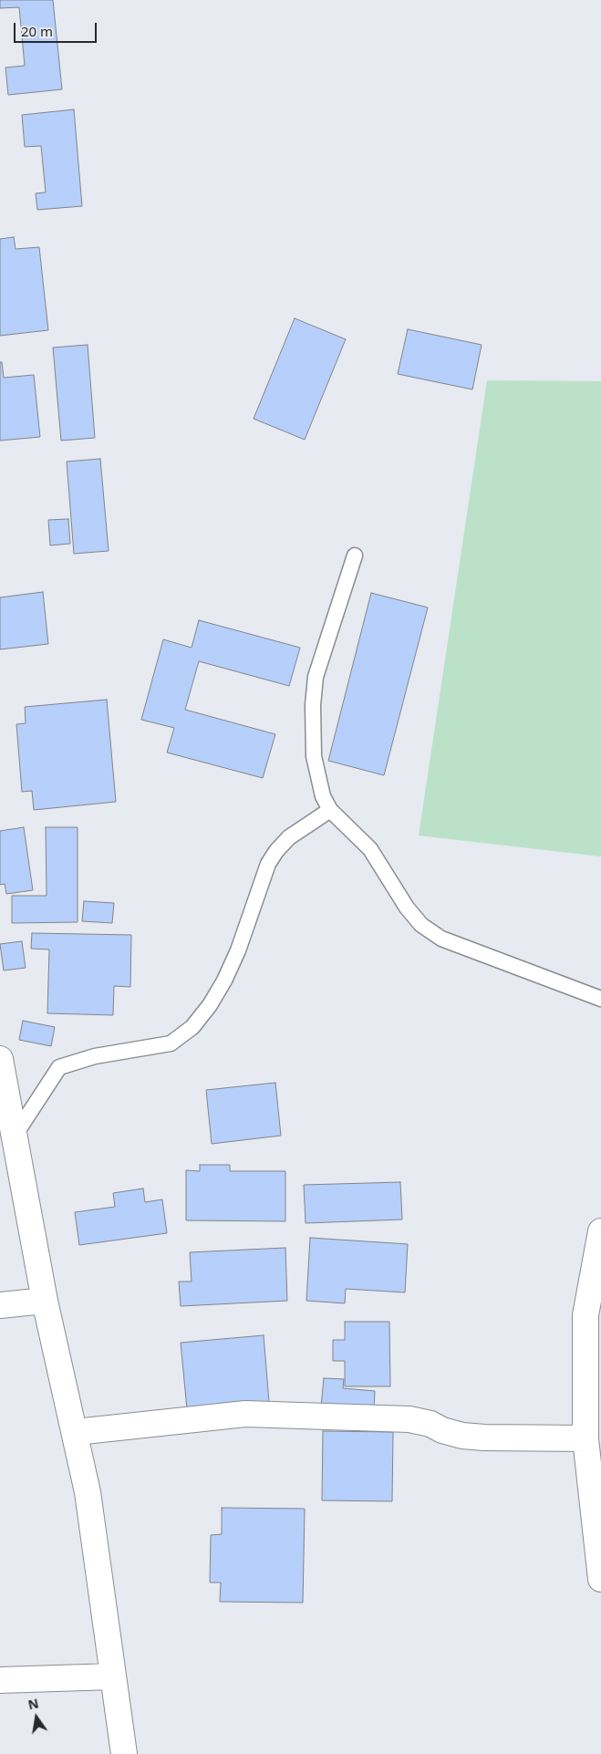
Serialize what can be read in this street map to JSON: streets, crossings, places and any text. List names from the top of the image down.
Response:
{
  "scale_bar": "20 m",
  "north": "top"
}
